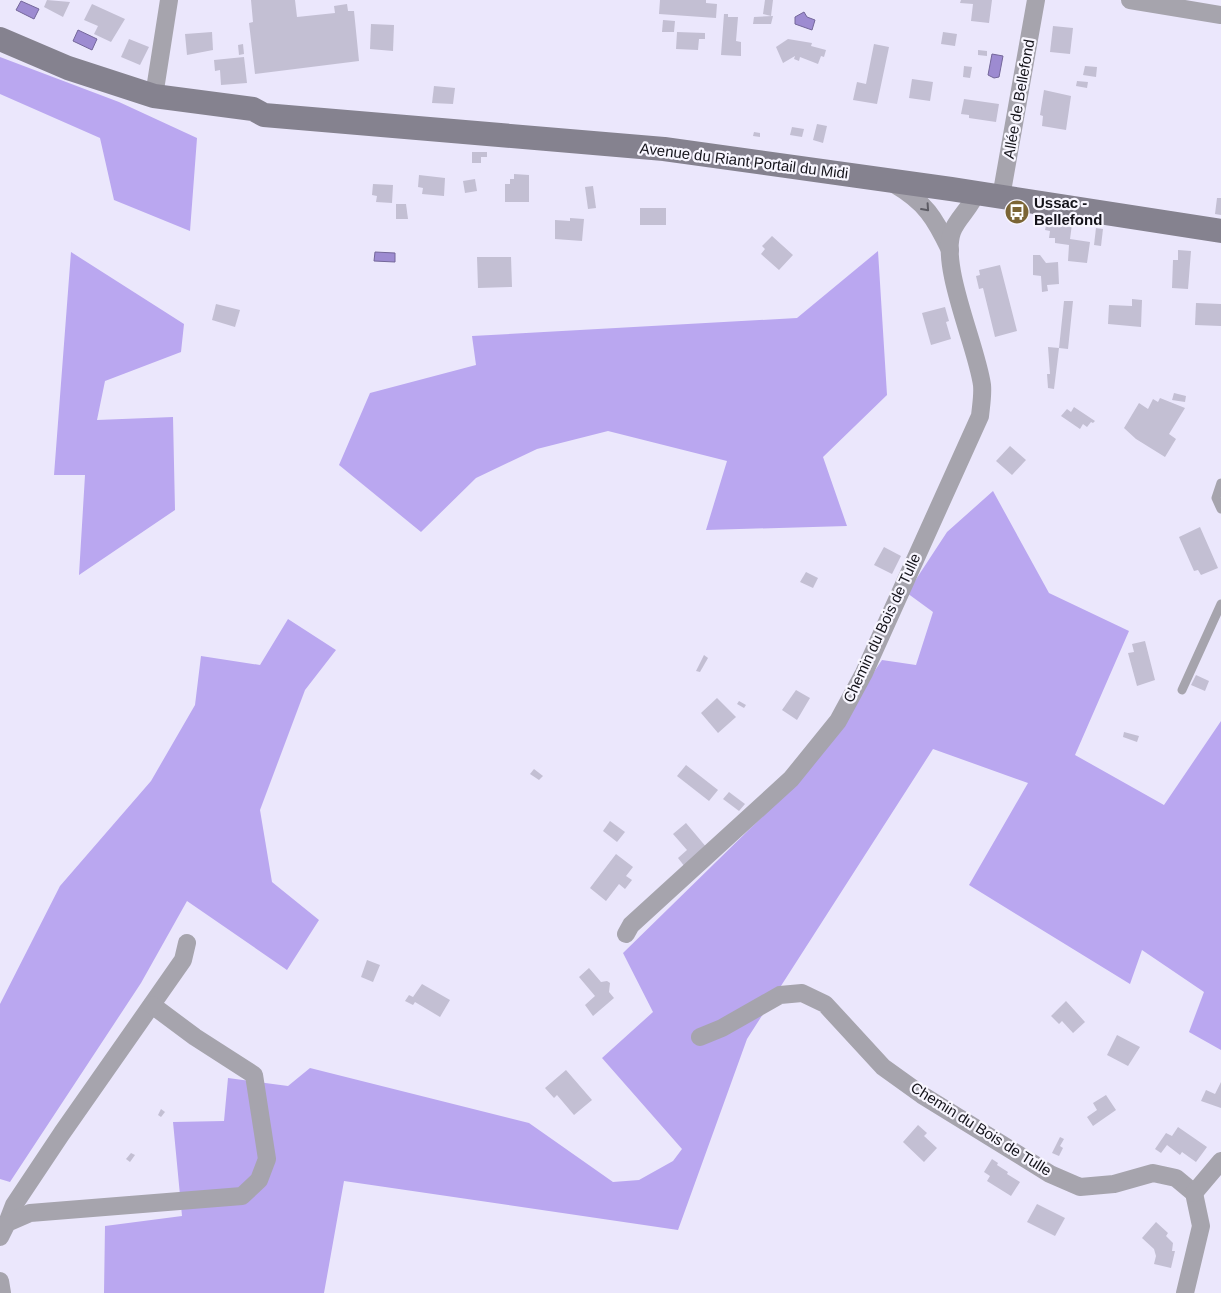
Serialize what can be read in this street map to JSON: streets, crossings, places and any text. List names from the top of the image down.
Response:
{
  "streets": {
    "main road": ["Avenue du Riant Portail du Midi"],
    "street": ["Allée de Bellefond", "Chemin du Bois de Tulle"]
  },
  "crossings": [
    ["Allée de Bellefond", "Avenue du Riant Portail du Midi"],
    ["Avenue du Riant Portail du Midi", "Chemin du Bois de Tulle"]
  ],
  "places": {
    "bus stop": ["Ussac - Bellefond"]
  }
}
